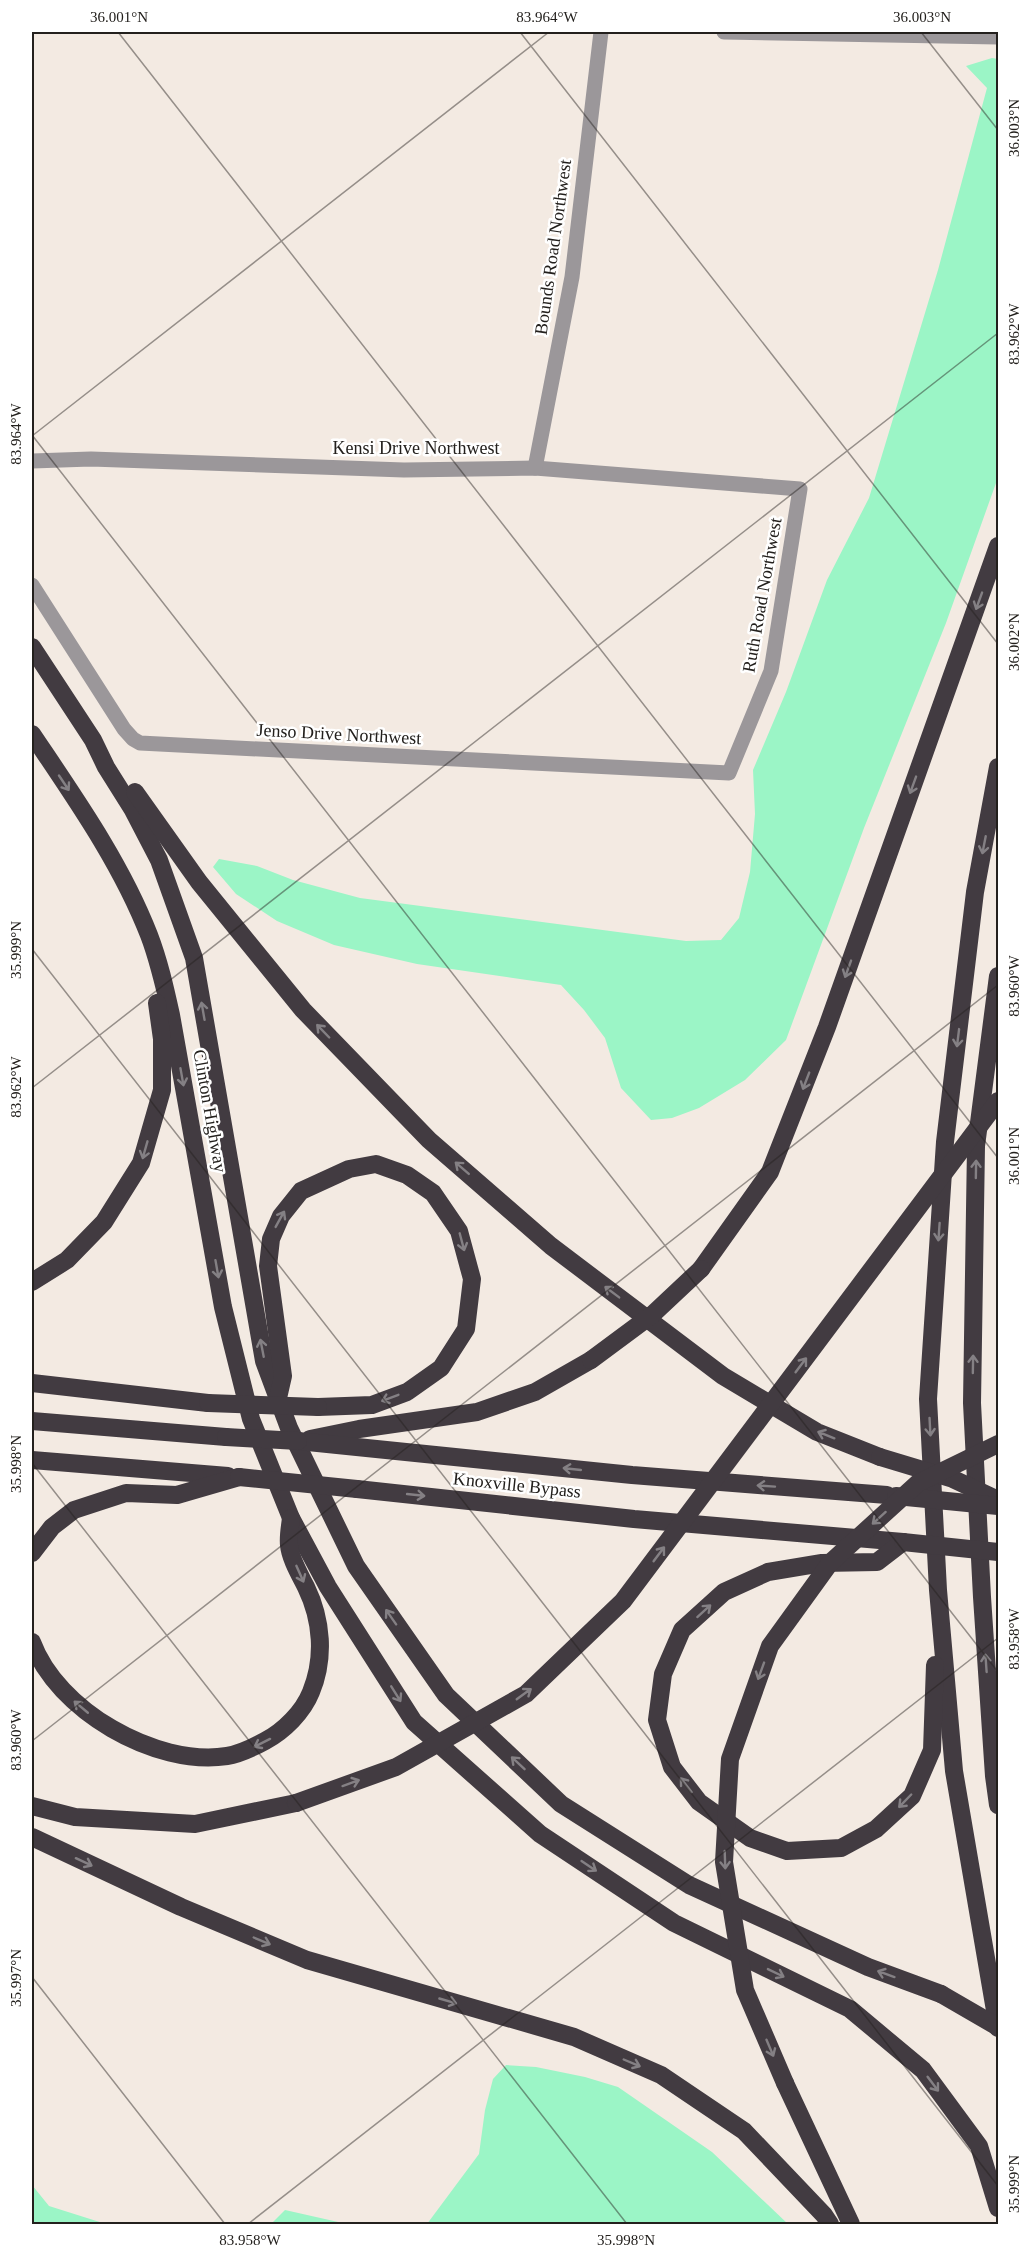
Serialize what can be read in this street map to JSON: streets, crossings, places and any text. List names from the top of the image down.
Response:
{
  "streets": {
    "highway": ["Clinton Highway", "Knoxville Bypass"],
    "street": [
      "Bounds Road Northwest",
      "Kensi Drive Northwest",
      "Ruth Road Northwest",
      "Jenso Drive Northwest"
    ]
  },
  "crossings": [
    ["Bounds Road Northwest", "Kensi Drive Northwest"],
    ["Kensi Drive Northwest", "Ruth Road Northwest"],
    ["Ruth Road Northwest", "Jenso Drive Northwest"]
  ],
  "coordinates": [
    "36.001°N",
    "83.964°W",
    "36.003°N",
    "83.962°W",
    "36.002°N",
    "35.999°N",
    "83.960°W",
    "35.998°N",
    "83.958°W",
    "35.997°N"
  ]
}
